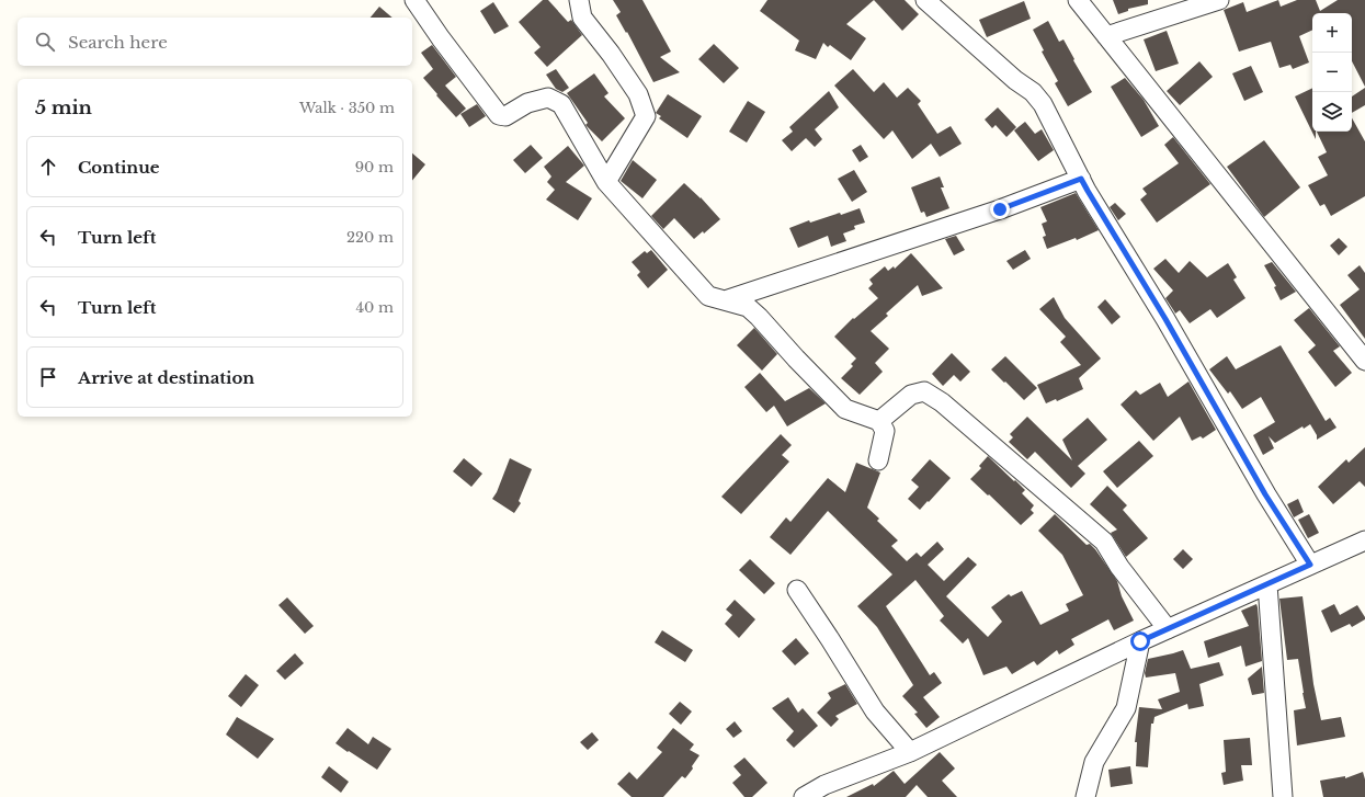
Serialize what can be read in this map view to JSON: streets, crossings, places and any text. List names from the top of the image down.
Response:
{
  "page": {
    "map_buttons": ["+", "−"],
    "search": "Search here",
    "heading": ["5 min", "Walk · 350 m"],
    "list": [
      ["Continue", "90 m"],
      ["Turn left", "220 m"],
      ["Turn left", "40 m"],
      "Arrive at destination"
    ]
  }
}
